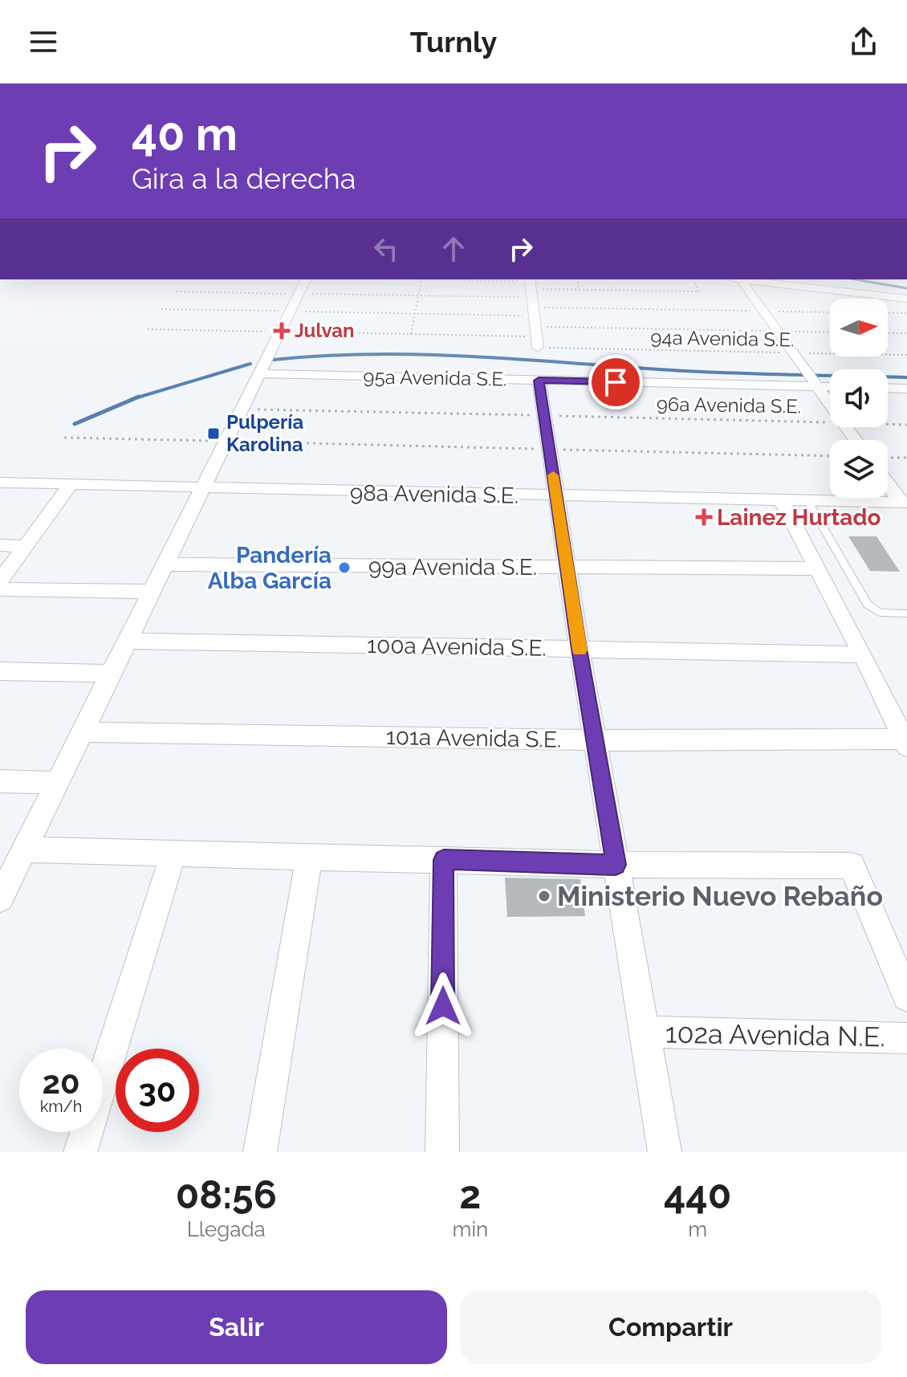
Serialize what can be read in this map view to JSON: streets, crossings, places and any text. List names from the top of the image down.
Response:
{
  "streets": {
    "street": [
      "95a Avenida S.E.",
      "98a Avenida S.E.",
      "99a Avenida S.E.",
      "100a Avenida S.E.",
      "101a Avenida S.E.",
      "102a Avenida N.E."
    ],
    "path": ["94a Avenida S.E.", "96a Avenida S.E."]
  },
  "places": {
    "health": ["Julvan", "Lainez Hurtado"],
    "transit": ["Pulpería Karolina"],
    "other": ["Pandería Alba García", "Ministerio Nuevo Rebaño"]
  },
  "north": "right",
  "page": {
    "header": "Turnly",
    "turn": ["40 m", "Gira a la derecha"],
    "speed": "20 km/h",
    "limit": "30",
    "eta": [
      "08:56",
      "Llegada",
      "2",
      "min",
      "440",
      "m"
    ],
    "buttons": ["Salir", "Compartir"]
  }
}
